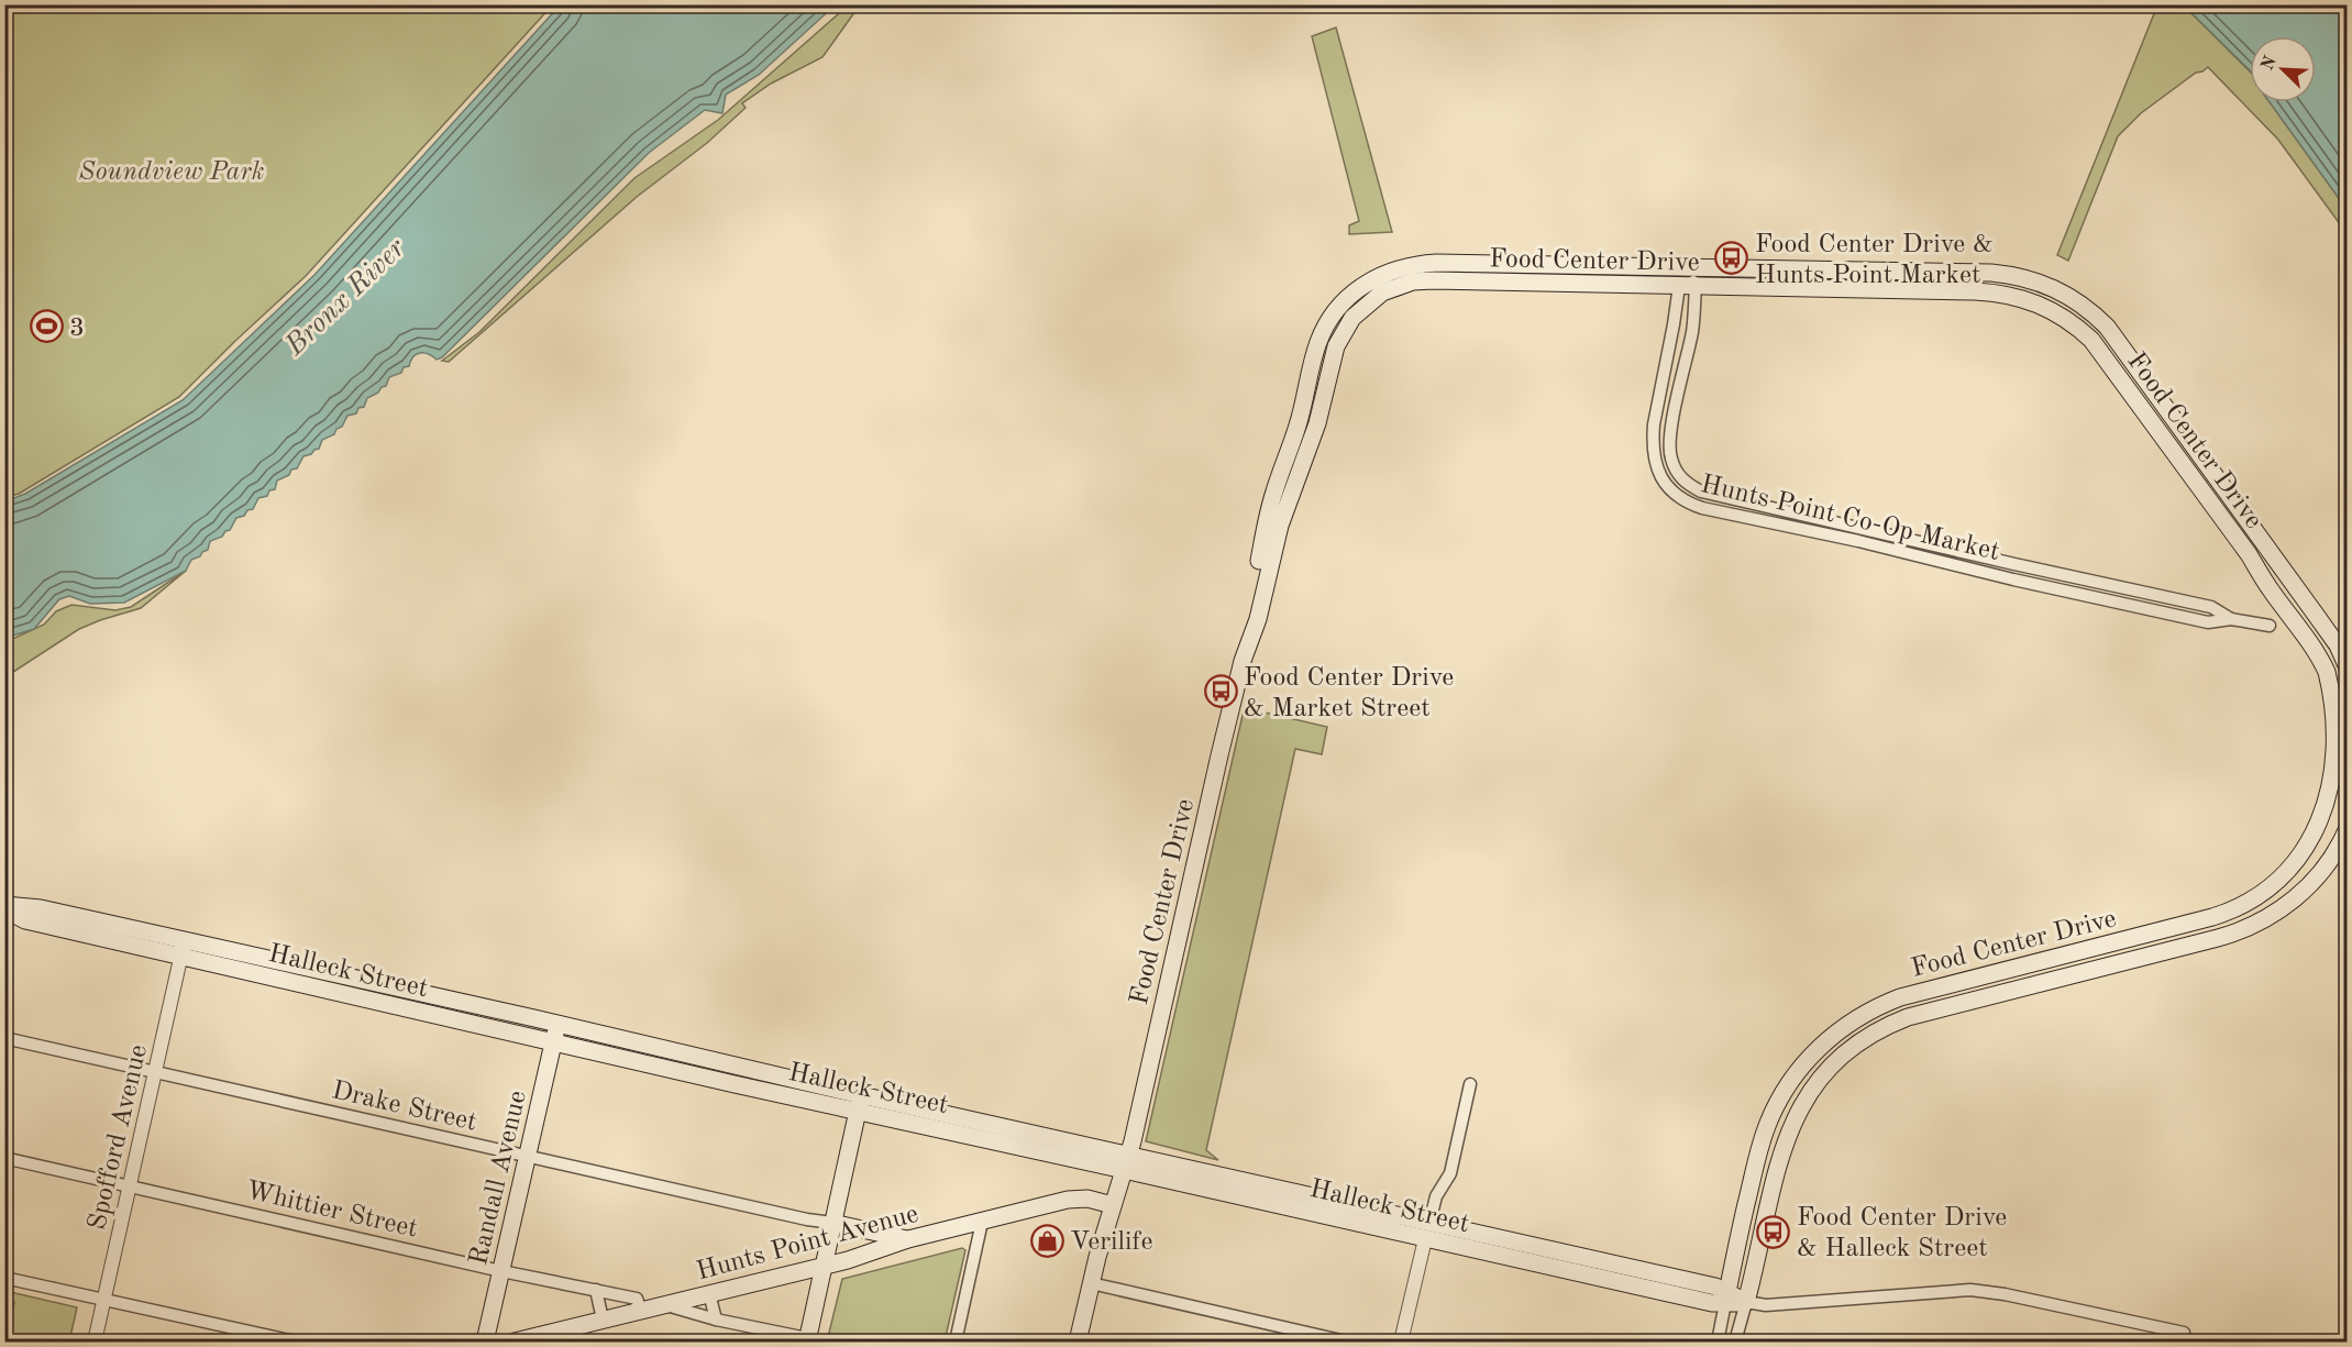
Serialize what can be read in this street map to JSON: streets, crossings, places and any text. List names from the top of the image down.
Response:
{
  "streets": {
    "main road": [
      "Food Center Drive",
      "Halleck Street",
      "Randall Avenue",
      "Hunts Point Avenue"
    ],
    "street": [
      "Hunts Point Co-Op Market",
      "Drake Street",
      "Spofford Avenue",
      "Whittier Street"
    ]
  },
  "crossings": [
    ["Food Center Drive", "Hunts Point Co-Op Market"],
    ["Food Center Drive", "Halleck Street"],
    ["Food Center Drive", "Hunts Point Avenue"],
    ["Halleck Street", "Spofford Avenue"],
    ["Halleck Street", "Randall Avenue"],
    ["Drake Street", "Spofford Avenue"],
    ["Drake Street", "Randall Avenue"],
    ["Spofford Avenue", "Whittier Street"],
    ["Randall Avenue", "Whittier Street"],
    ["Whittier Street", "Hunts Point Avenue"]
  ],
  "water": ["Bronx River"],
  "parks": ["Soundview Park"],
  "places": {
    "bus stop": ["Food Center Drive & Hunts Point Market", "Food Center Drive & Market Street", "Food Center Drive & Halleck Street"],
    "sports": ["3"],
    "shop": ["Verilife"]
  },
  "north": "top left"
}
